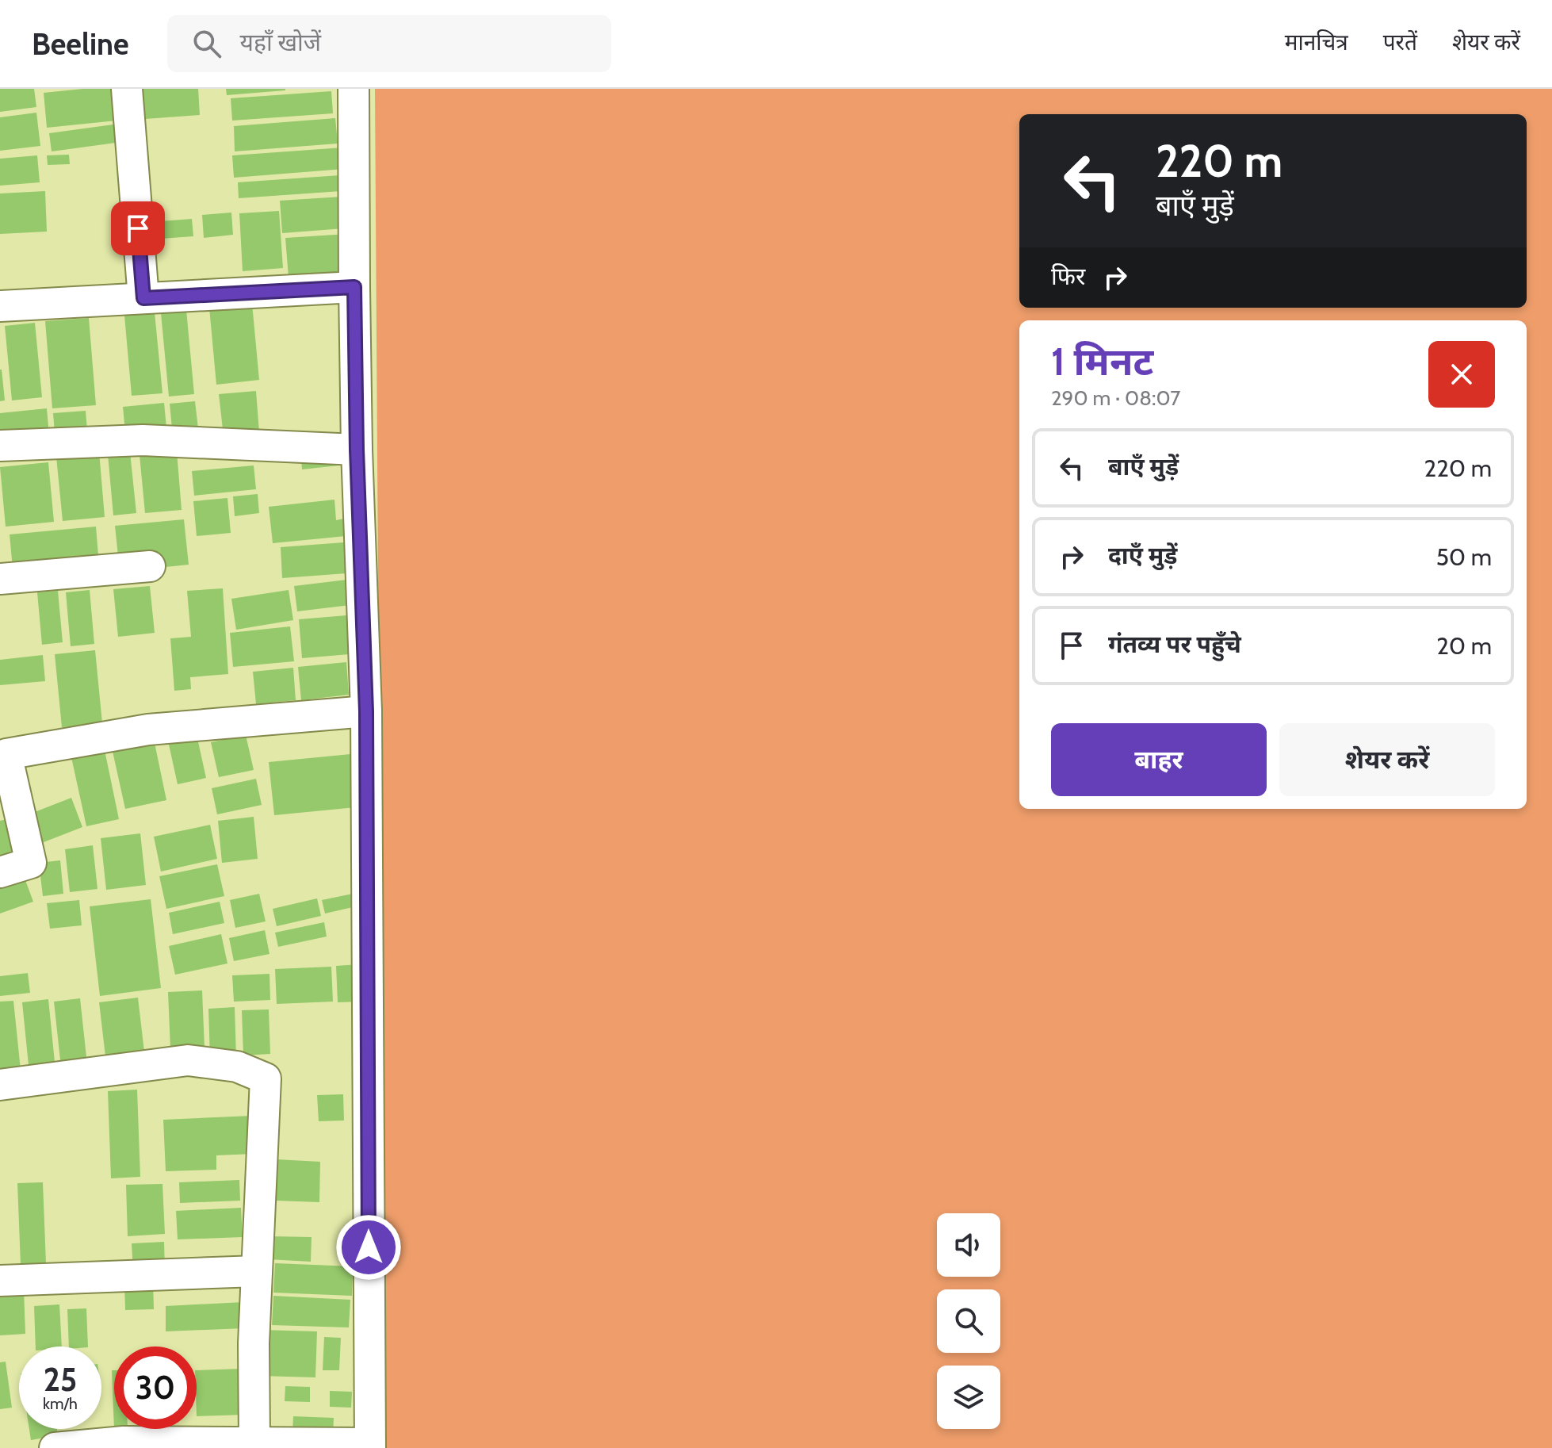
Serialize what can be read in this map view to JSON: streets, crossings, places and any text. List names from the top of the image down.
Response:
{
  "page": {
    "header": "Beeline",
    "search": "यहाँ खोजें",
    "nav": ["मानचित्र", "परतें", "शेयर करें"],
    "turn": ["220 m", "बाएँ मुड़ें"],
    "then": "फिर",
    "heading": ["1 मिनट", "290 m · 08:07"],
    "list": [
      {
        "name": "बाएँ मुड़ें",
        "value": "220 m"
      },
      {
        "name": "दाएँ मुड़ें",
        "value": "50 m"
      },
      {
        "name": "गंतव्य पर पहुँचे",
        "value": "20 m"
      }
    ],
    "buttons": ["बाहर", "शेयर करें"],
    "speed": "25 km/h",
    "limit": "30"
  }
}
